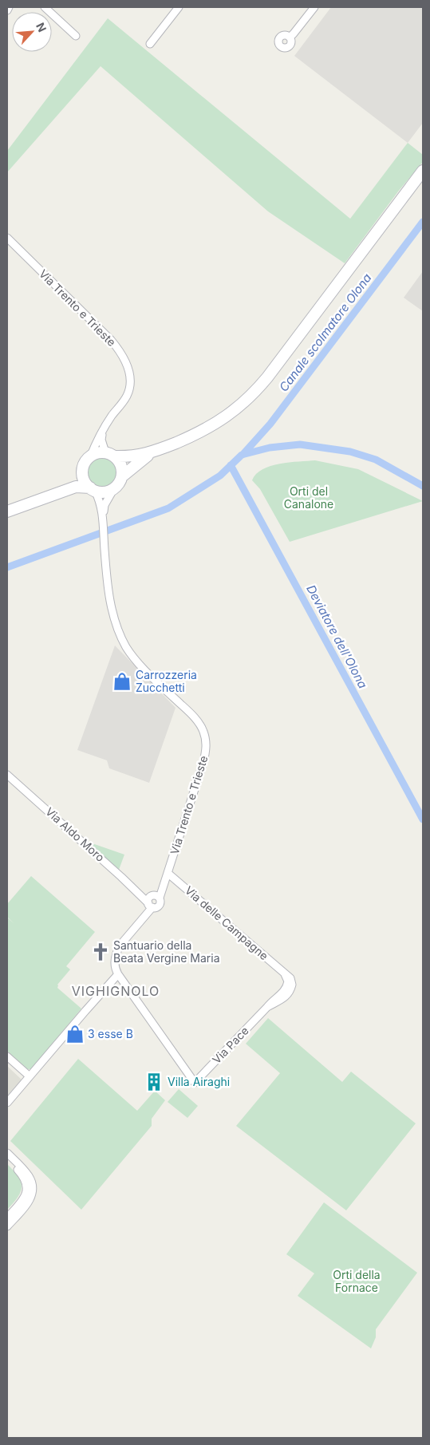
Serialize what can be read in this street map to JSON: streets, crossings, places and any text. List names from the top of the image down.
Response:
{
  "streets": {
    "street": [
      "Via Trento e Trieste",
      "Via Aldo Moro",
      "Via delle Campagne",
      "Via Pace"
    ]
  },
  "crossings": [
    ["Via Trento e Trieste", "Via Aldo Moro"],
    ["Via Trento e Trieste", "Via delle Campagne"],
    ["Via Trento e Trieste", "Via Pace"],
    ["Via delle Campagne", "Via Pace"]
  ],
  "districts": ["VIGHIGNOLO"],
  "water": ["Canale scolmatore Olona", "Deviatore dell'Olona"],
  "parks": ["Orti del Canalone", "Orti della Fornace"],
  "places": {
    "shop": ["Carrozzeria Zucchetti", "3 esse B"],
    "church": ["Santuario della Beata Vergine Maria"],
    "building": ["Villa Airaghi"]
  },
  "north": "top right"
}
